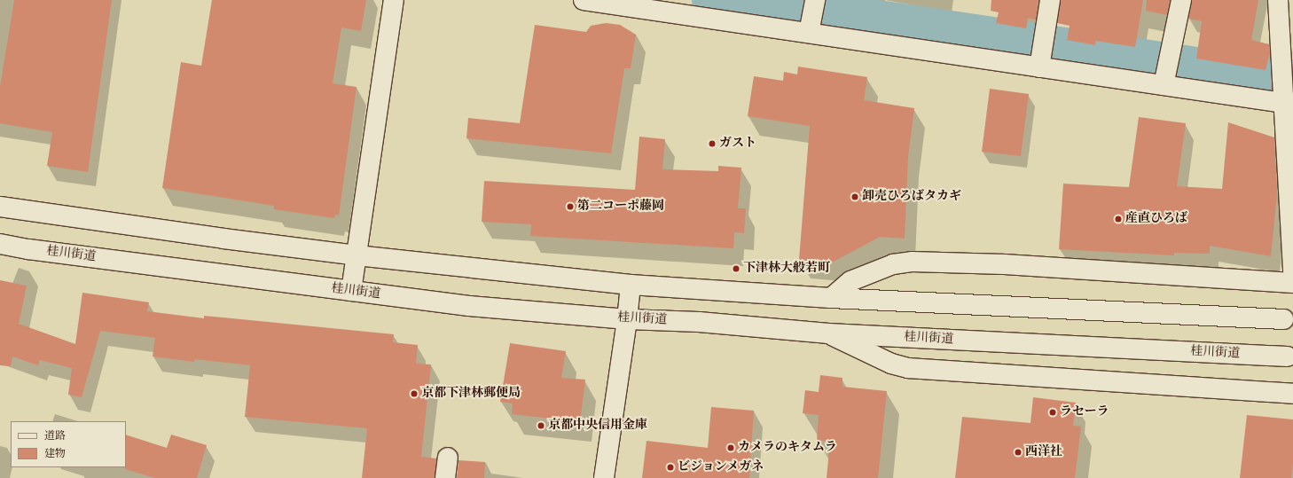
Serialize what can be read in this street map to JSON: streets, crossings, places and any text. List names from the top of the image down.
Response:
{
  "streets": {
    "street": ["桂川街道"]
  },
  "places": [
    "ガスト",
    "卸売ひろばタカギ",
    "第二コーポ藤岡",
    "産直ひろば",
    "下津林大般若町",
    "京都下津林郵便局",
    "ラセーラ",
    "京都中央信用金庫",
    "カメラのキタムラ",
    "西洋社",
    "ビジョンメガネ"
  ],
  "legend": ["道路", "建物"]
}
